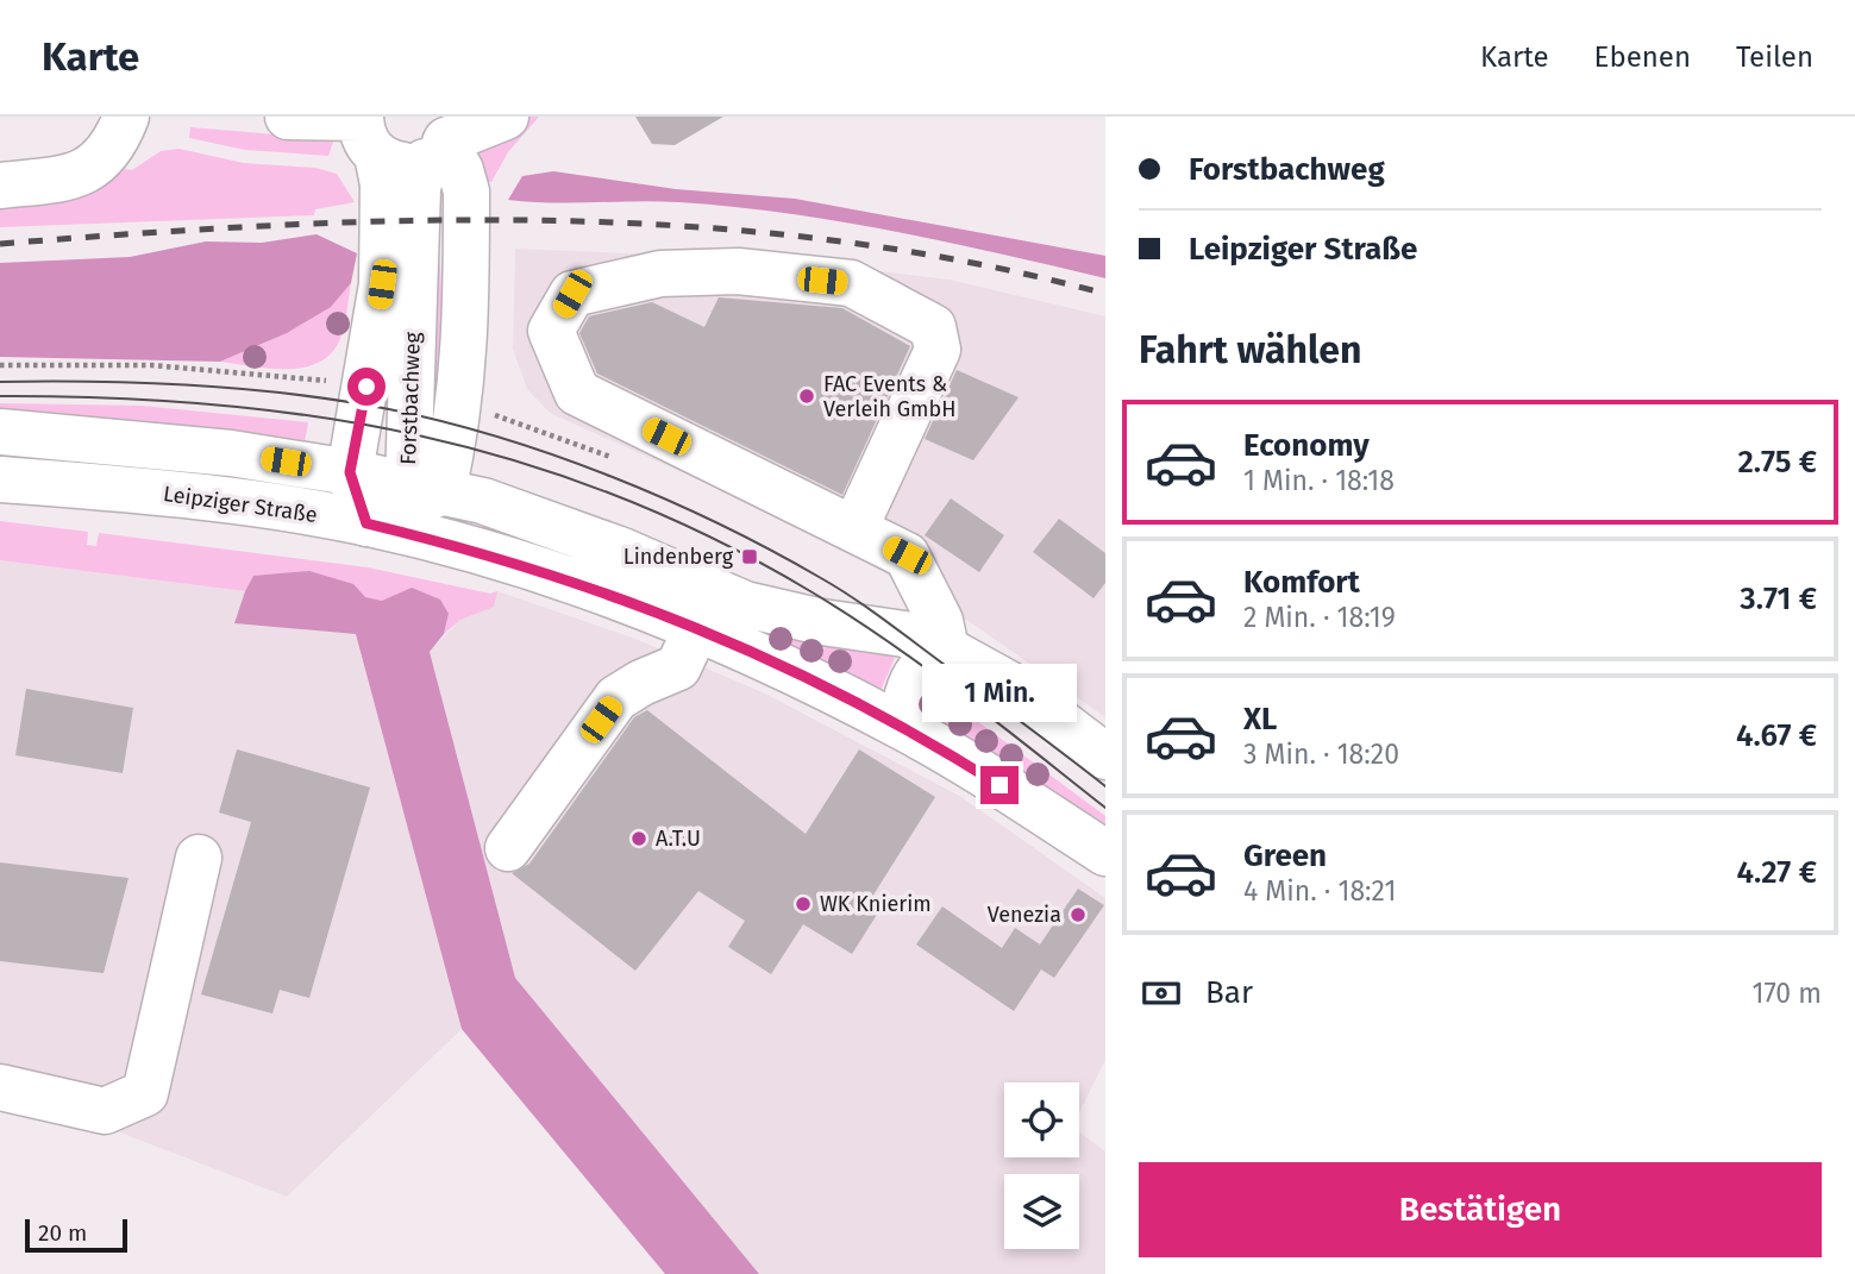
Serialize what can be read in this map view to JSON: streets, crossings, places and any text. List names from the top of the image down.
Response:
{
  "streets": {
    "main road": ["Forstbachweg", "Leipziger Straße"]
  },
  "crossings": [
    ["Forstbachweg", "Leipziger Straße"]
  ],
  "places": {
    "other": [
      "FAC Events & Verleih GmbH",
      "A.T.U",
      "WK Knierim",
      "Venezia"
    ],
    "transit": ["Lindenberg"]
  },
  "scale_bar": "20 m",
  "page": {
    "header": "Karte",
    "nav": ["Karte", "Ebenen", "Teilen"],
    "banner": ["Forstbachweg", "Leipziger Straße"],
    "heading": "Fahrt wählen",
    "list": [
      {
        "name": "Economy",
        "note": "1 Min. · 18:18",
        "value": "2.75 €"
      },
      {
        "name": "Komfort",
        "note": "2 Min. · 18:19",
        "value": "3.71 €"
      },
      {
        "name": "XL",
        "note": "3 Min. · 18:20",
        "value": "4.67 €"
      },
      {
        "name": "Green",
        "note": "4 Min. · 18:21",
        "value": "4.27 €"
      }
    ],
    "bubble": "1 Min.",
    "pay": ["Bar", "170 m"],
    "buttons": "Bestätigen",
    "scale": "20 m"
  }
}
